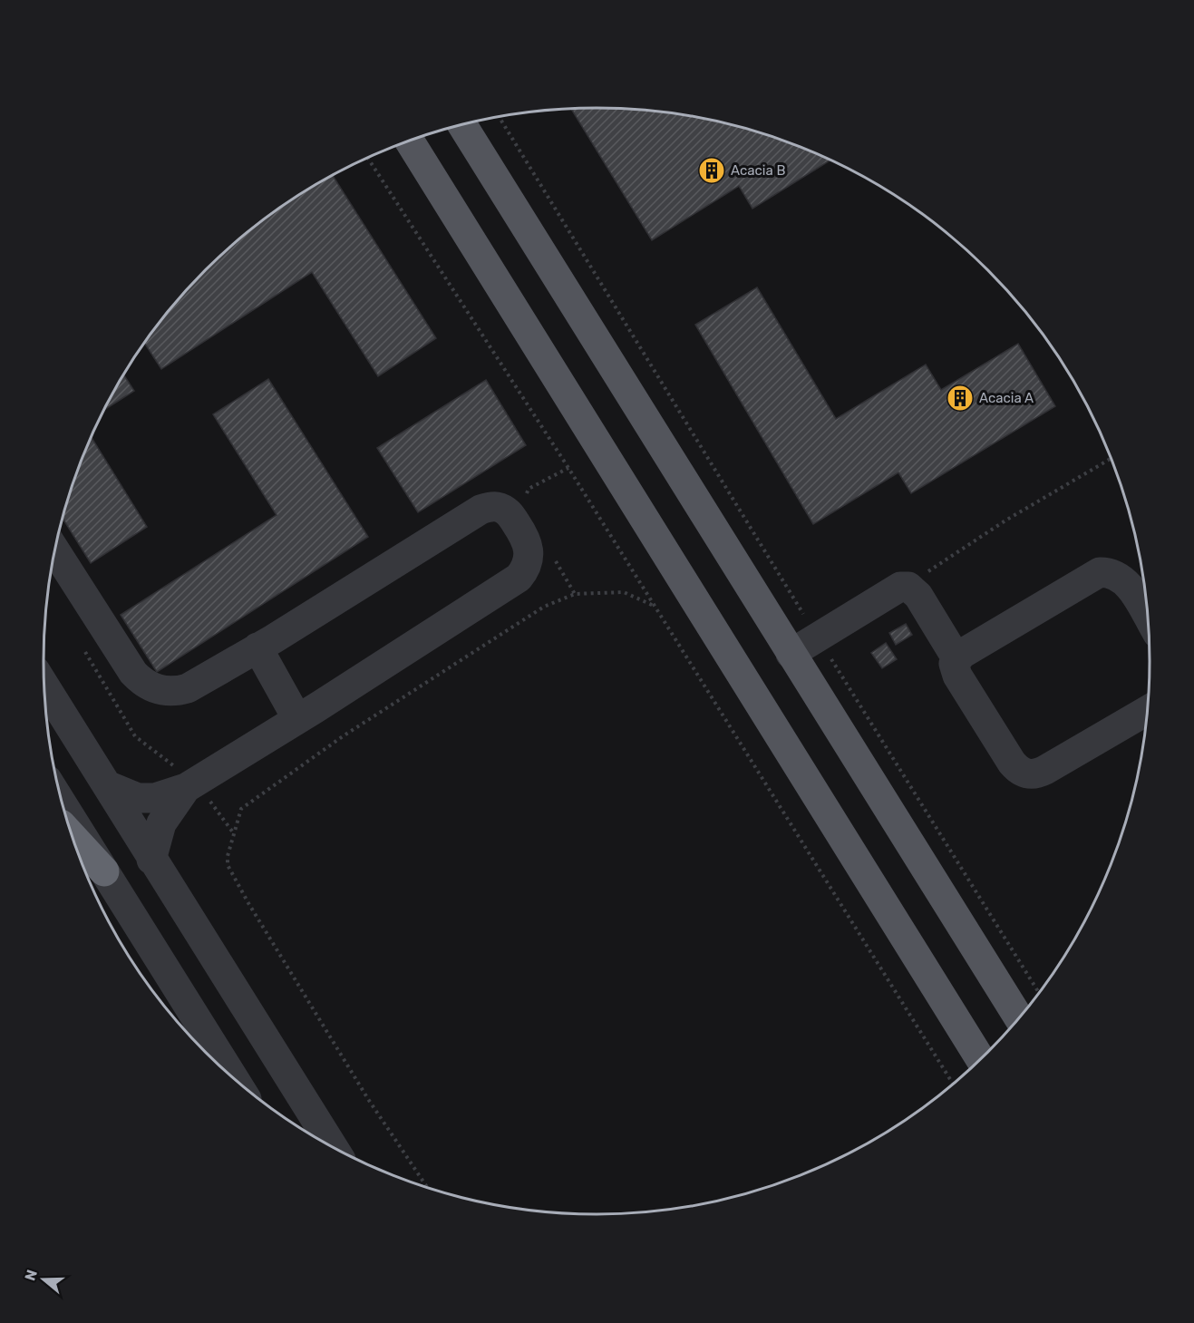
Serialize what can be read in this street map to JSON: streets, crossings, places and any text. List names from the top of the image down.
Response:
{
  "places": {
    "building": ["Acacia B", "Acacia A"]
  },
  "north": "left"
}
